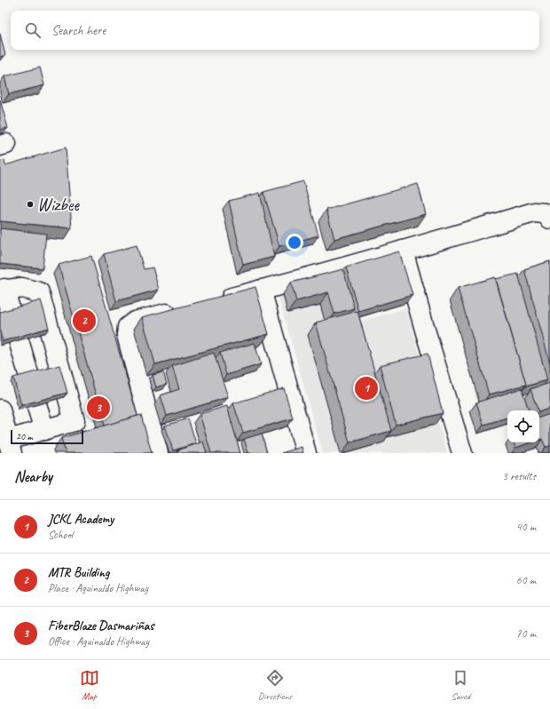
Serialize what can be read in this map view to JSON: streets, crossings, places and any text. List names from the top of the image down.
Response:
{
  "places": ["Wizbee"],
  "scale_bar": "20 m",
  "page": {
    "search": "Search here",
    "pins": ["2", "1", "3"],
    "scale": "20 m",
    "heading": ["Nearby", "3 results"],
    "list": [
      {
        "mark": "1",
        "name": "JCKL Academy",
        "note": "School",
        "value": "40 m"
      },
      {
        "mark": "2",
        "name": "MTR Building",
        "note": "Place · Aguinaldo Highway",
        "value": "60 m"
      },
      {
        "mark": "3",
        "name": "FiberBlaze Dasmariñas",
        "note": "Office · Aguinaldo Highway",
        "value": "70 m"
      }
    ],
    "nav": ["Map", "Directions", "Saved"]
  }
}
